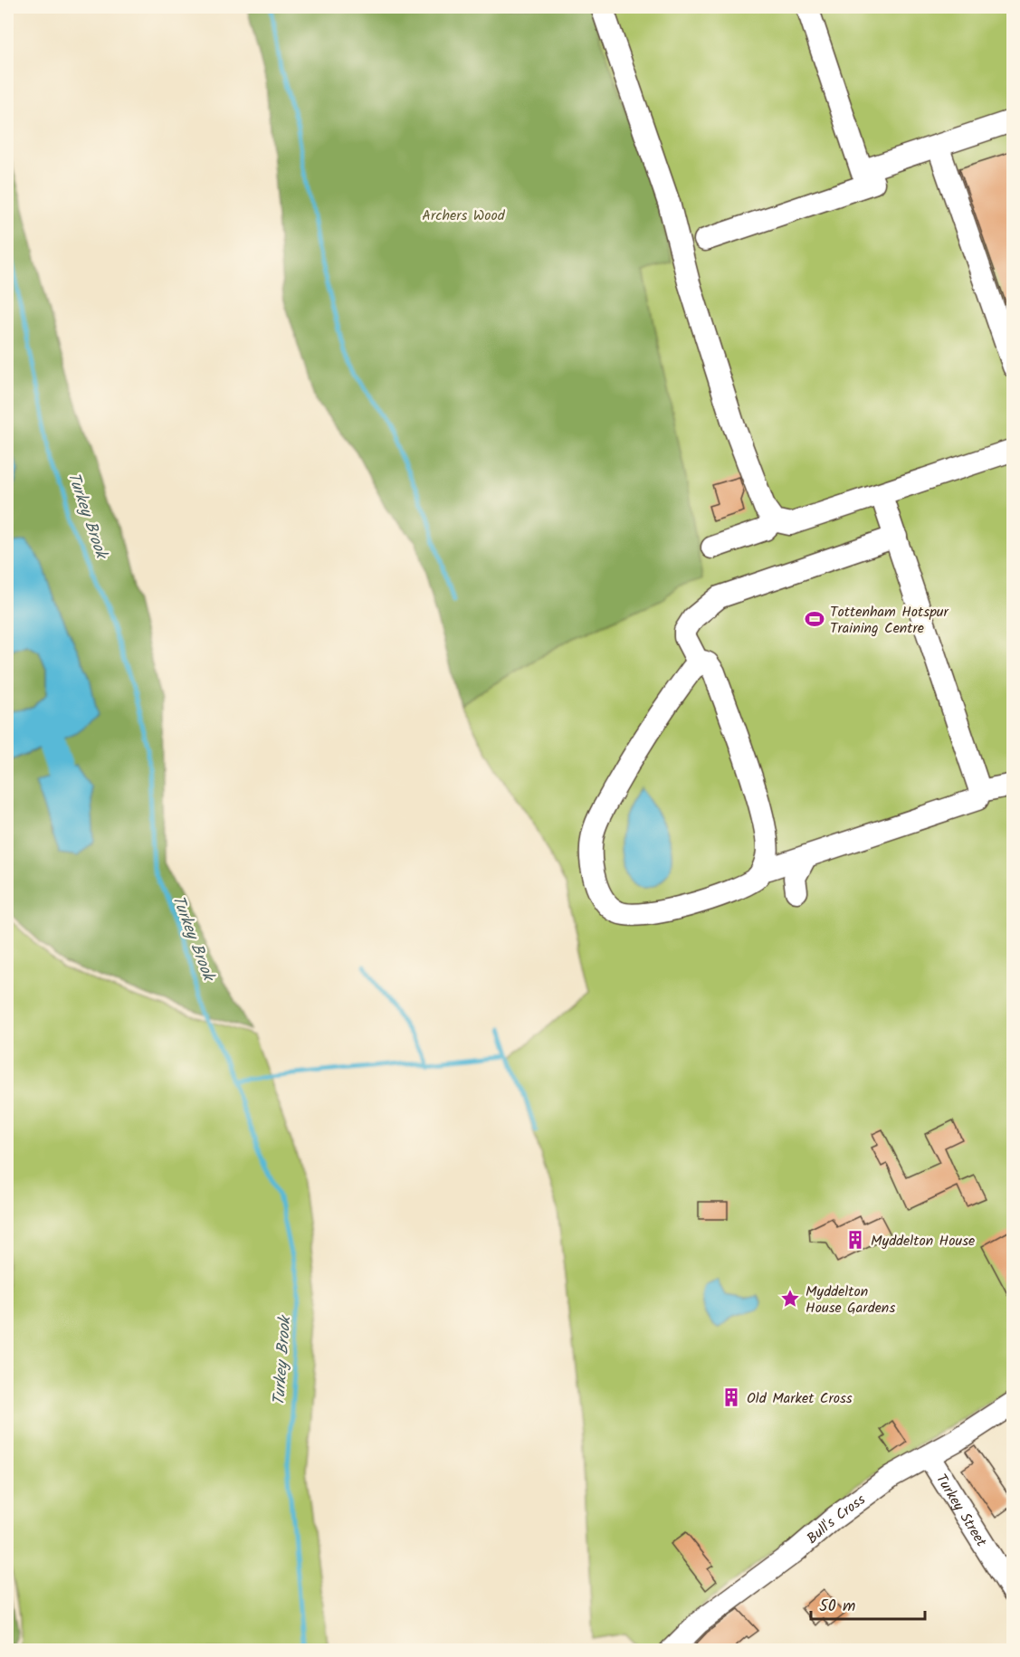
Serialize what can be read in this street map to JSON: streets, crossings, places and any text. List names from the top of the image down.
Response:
{
  "streets": {
    "street": ["Turkey Street", "Bull's Cross"]
  },
  "crossings": [
    ["Turkey Street", "Bull's Cross"]
  ],
  "water": ["Turkey Brook"],
  "parks": ["Archers Wood"],
  "places": {
    "sports": ["Tottenham Hotspur Training Centre"],
    "building": ["Myddelton House", "Old Market Cross"],
    "place": ["Myddelton House Gardens"]
  },
  "scale_bar": "50 m"
}
